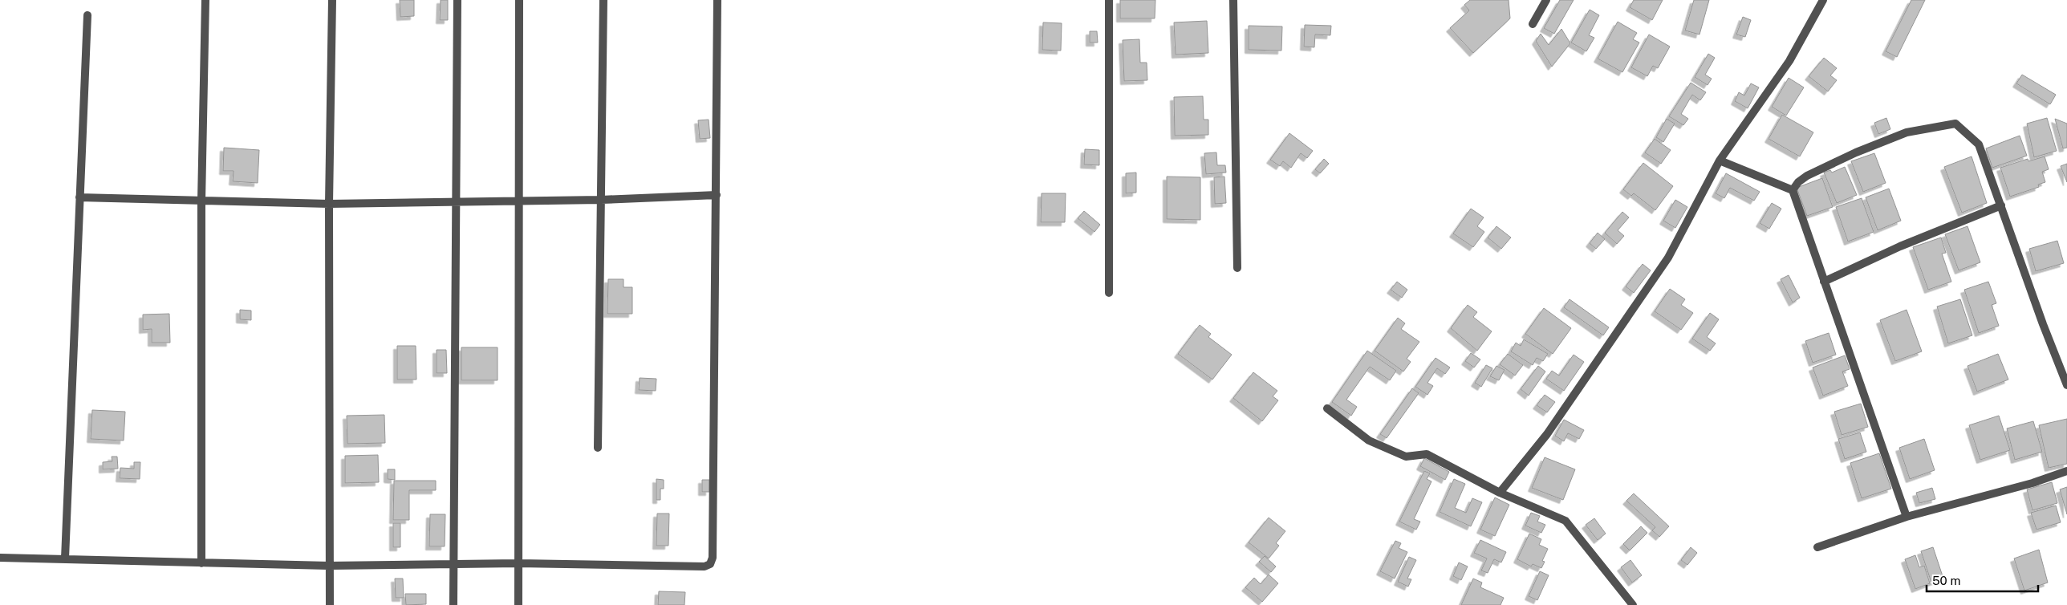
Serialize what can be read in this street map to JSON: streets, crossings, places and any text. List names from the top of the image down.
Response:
{
  "scale_bar": "50 m"
}
